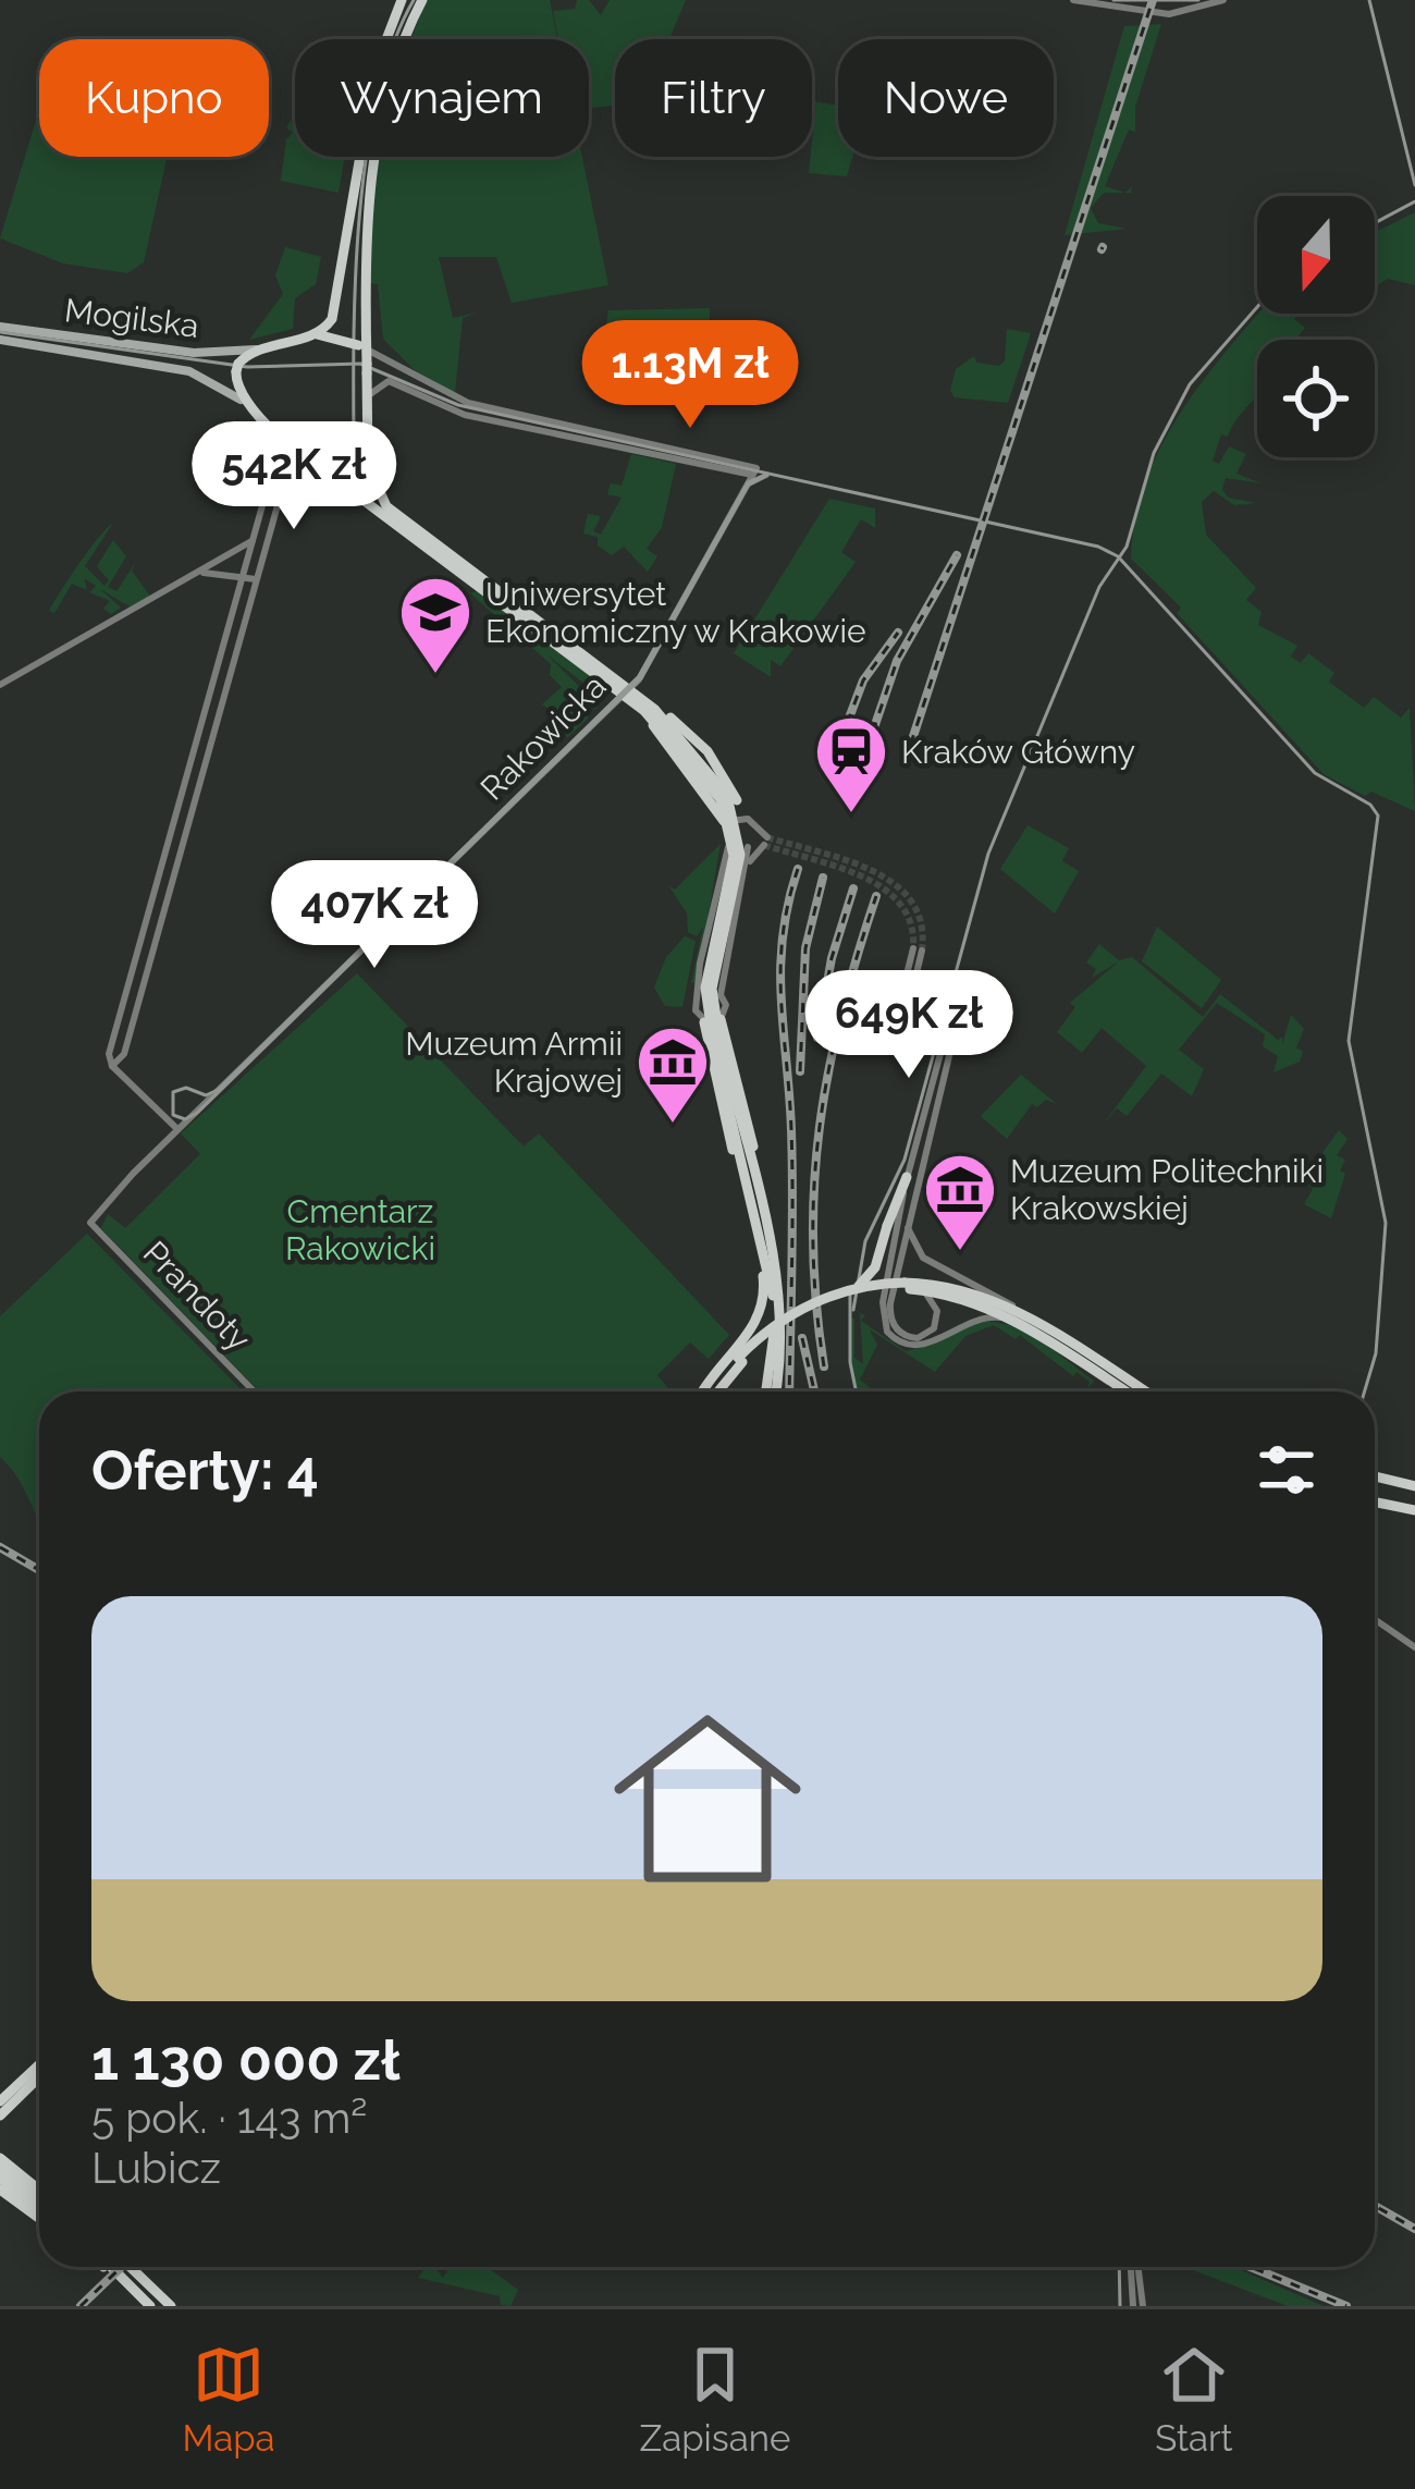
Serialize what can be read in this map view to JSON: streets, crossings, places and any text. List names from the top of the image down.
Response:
{
  "streets": {
    "main road": ["Mogilska"],
    "street": ["Rakowicka", "Prandoty"]
  },
  "crossings": [
    ["Rakowicka", "Prandoty"]
  ],
  "parks": ["Cmentarz Rakowicki"],
  "places": {
    "school or university": ["Uniwersytet Ekonomiczny w Krakowie"],
    "station": ["Kraków Główny"],
    "museum": ["Muzeum Armii Krajowej", "Muzeum Politechniki Krakowskiej"]
  },
  "north": "bottom",
  "page": {
    "chip": [
      "Kupno",
      "Wynajem",
      "Filtry",
      "Nowe"
    ],
    "price": [
      "1.13M zł",
      "542K zł",
      "407K zł",
      "649K zł"
    ],
    "heading": "Oferty: 4",
    "list": [
      {
        "name": "1 130 000 zł",
        "note": "5 pok. · 143 m² · Lubicz"
      }
    ],
    "tabs": ["Mapa", "Zapisane", "Start"]
  }
}
